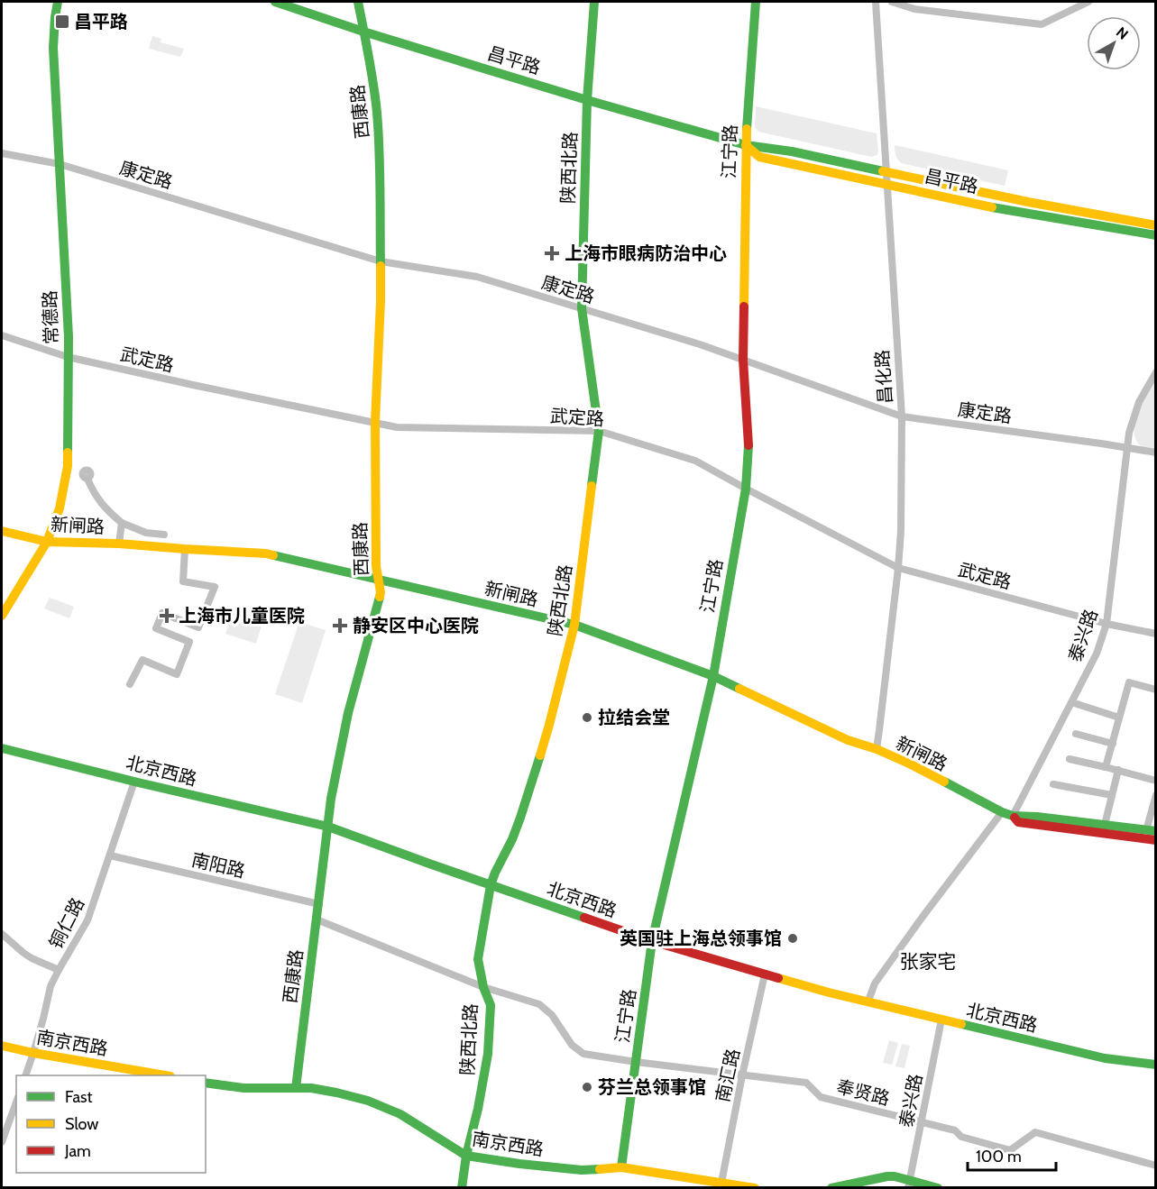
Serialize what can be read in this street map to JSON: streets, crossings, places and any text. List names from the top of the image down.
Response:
{
  "streets": {
    "main road": [
      "昌平路",
      "西康路",
      "江宁路",
      "陕西北路",
      "常德路",
      "新闸路",
      "北京西路",
      "南京西路"
    ],
    "street": [
      "康定路",
      "武定路",
      "昌化路",
      "泰兴路",
      "南阳路",
      "铜仁路",
      "南汇路",
      "奉贤路"
    ]
  },
  "crossings": [
    ["昌平路", "西康路"],
    ["昌平路", "江宁路"],
    ["昌平路", "陕西北路"],
    ["昌平路", "昌化路"],
    ["西康路", "康定路"],
    ["西康路", "武定路"],
    ["西康路", "新闸路"],
    ["西康路", "北京西路"],
    ["西康路", "南阳路"],
    ["西康路", "南京西路"],
    ["江宁路", "康定路"],
    ["江宁路", "武定路"],
    ["江宁路", "新闸路"],
    ["江宁路", "北京西路"],
    ["江宁路", "南京西路"],
    ["江宁路", "奉贤路"],
    ["陕西北路", "康定路"],
    ["陕西北路", "武定路"],
    ["陕西北路", "新闸路"],
    ["陕西北路", "北京西路"],
    ["陕西北路", "南京西路"],
    ["陕西北路", "奉贤路"],
    ["康定路", "常德路"],
    ["康定路", "昌化路"],
    ["康定路", "泰兴路"],
    ["常德路", "武定路"],
    ["常德路", "新闸路"],
    ["武定路", "昌化路"],
    ["武定路", "泰兴路"],
    ["昌化路", "新闸路"],
    ["新闸路", "泰兴路"],
    ["泰兴路", "北京西路"],
    ["泰兴路", "奉贤路"],
    ["北京西路", "铜仁路"],
    ["北京西路", "南汇路"],
    ["南阳路", "铜仁路"],
    ["铜仁路", "南京西路"],
    ["南京西路", "南汇路"],
    ["南汇路", "奉贤路"]
  ],
  "districts": ["张家宅"],
  "places": {
    "transit": ["昌平路"],
    "health": ["上海市眼病防治中心", "上海市儿童医院", "静安区中心医院"],
    "other": ["拉结会堂", "英国驻上海总领事馆", "芬兰总领事馆"]
  },
  "legend": ["Fast", "Slow", "Jam"],
  "scale_bar": "100 m",
  "north": "top right"
}
